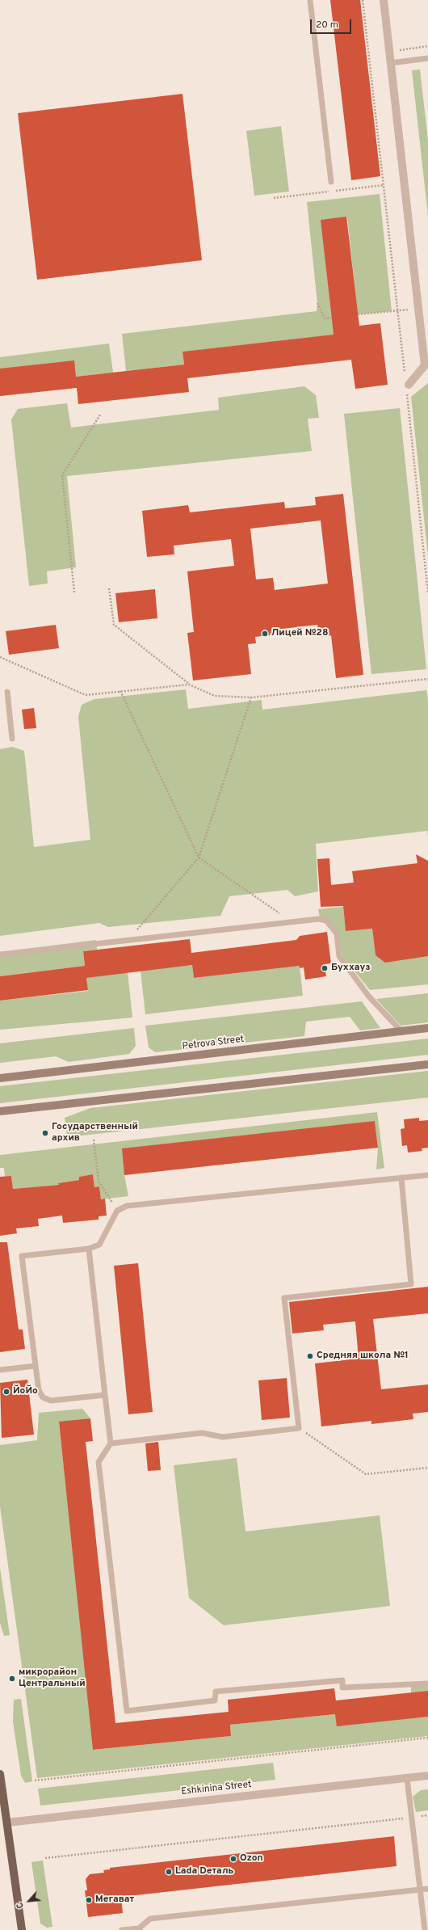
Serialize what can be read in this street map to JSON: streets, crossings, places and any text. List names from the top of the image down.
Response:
{
  "streets": {
    "main road": ["Petrova Street"],
    "street": ["Eshkinina Street"]
  },
  "places": [
    "Лицей №28",
    "Буххауз",
    "Государственный архив",
    "Средняя школа №1",
    "ЙоЙо",
    "микрорайон Центральный",
    "Ozon",
    "Lada Dеталь",
    "Мегават"
  ],
  "scale_bar": "20 m",
  "north": "bottom left"
}
